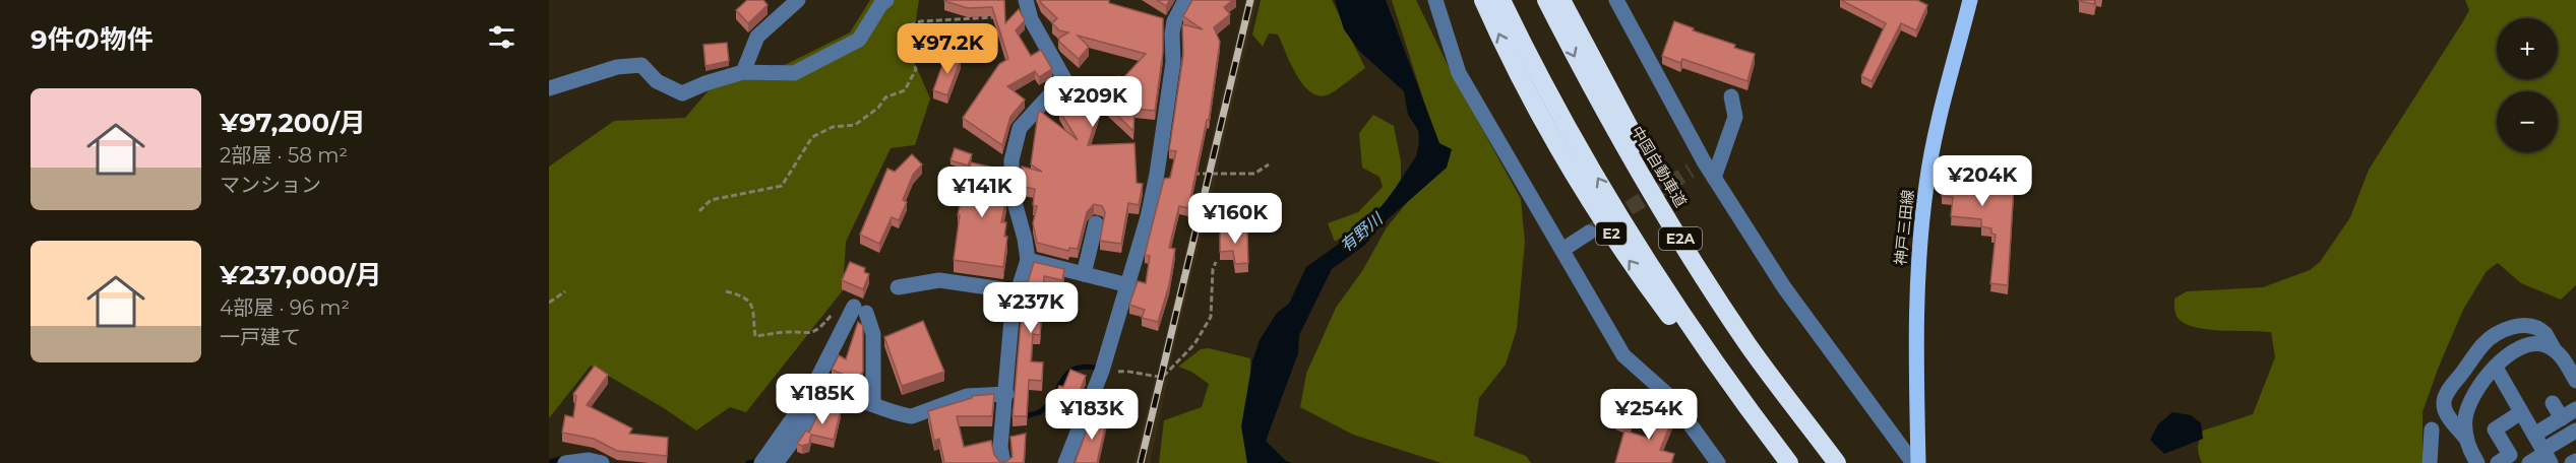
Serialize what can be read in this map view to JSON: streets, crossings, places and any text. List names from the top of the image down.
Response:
{
  "streets": {
    "highway": ["中国自動車道", "E2", "E2A"],
    "main road": ["神戸三田線"]
  },
  "crossings": [
    ["E2", "E2A"]
  ],
  "water": ["有野川"],
  "page": {
    "heading": "9件の物件",
    "map_buttons": ["+", "−"],
    "price": [
      "¥97.2K",
      "¥209K",
      "¥204K",
      "¥141K",
      "¥160K",
      "¥237K",
      "¥185K",
      "¥183K",
      "¥254K"
    ],
    "list": [
      {
        "name": "¥97,200/月",
        "note": "2部屋 · 58 m² · マンション"
      },
      {
        "name": "¥237,000/月",
        "note": "4部屋 · 96 m² · 一戸建て"
      }
    ]
  }
}
